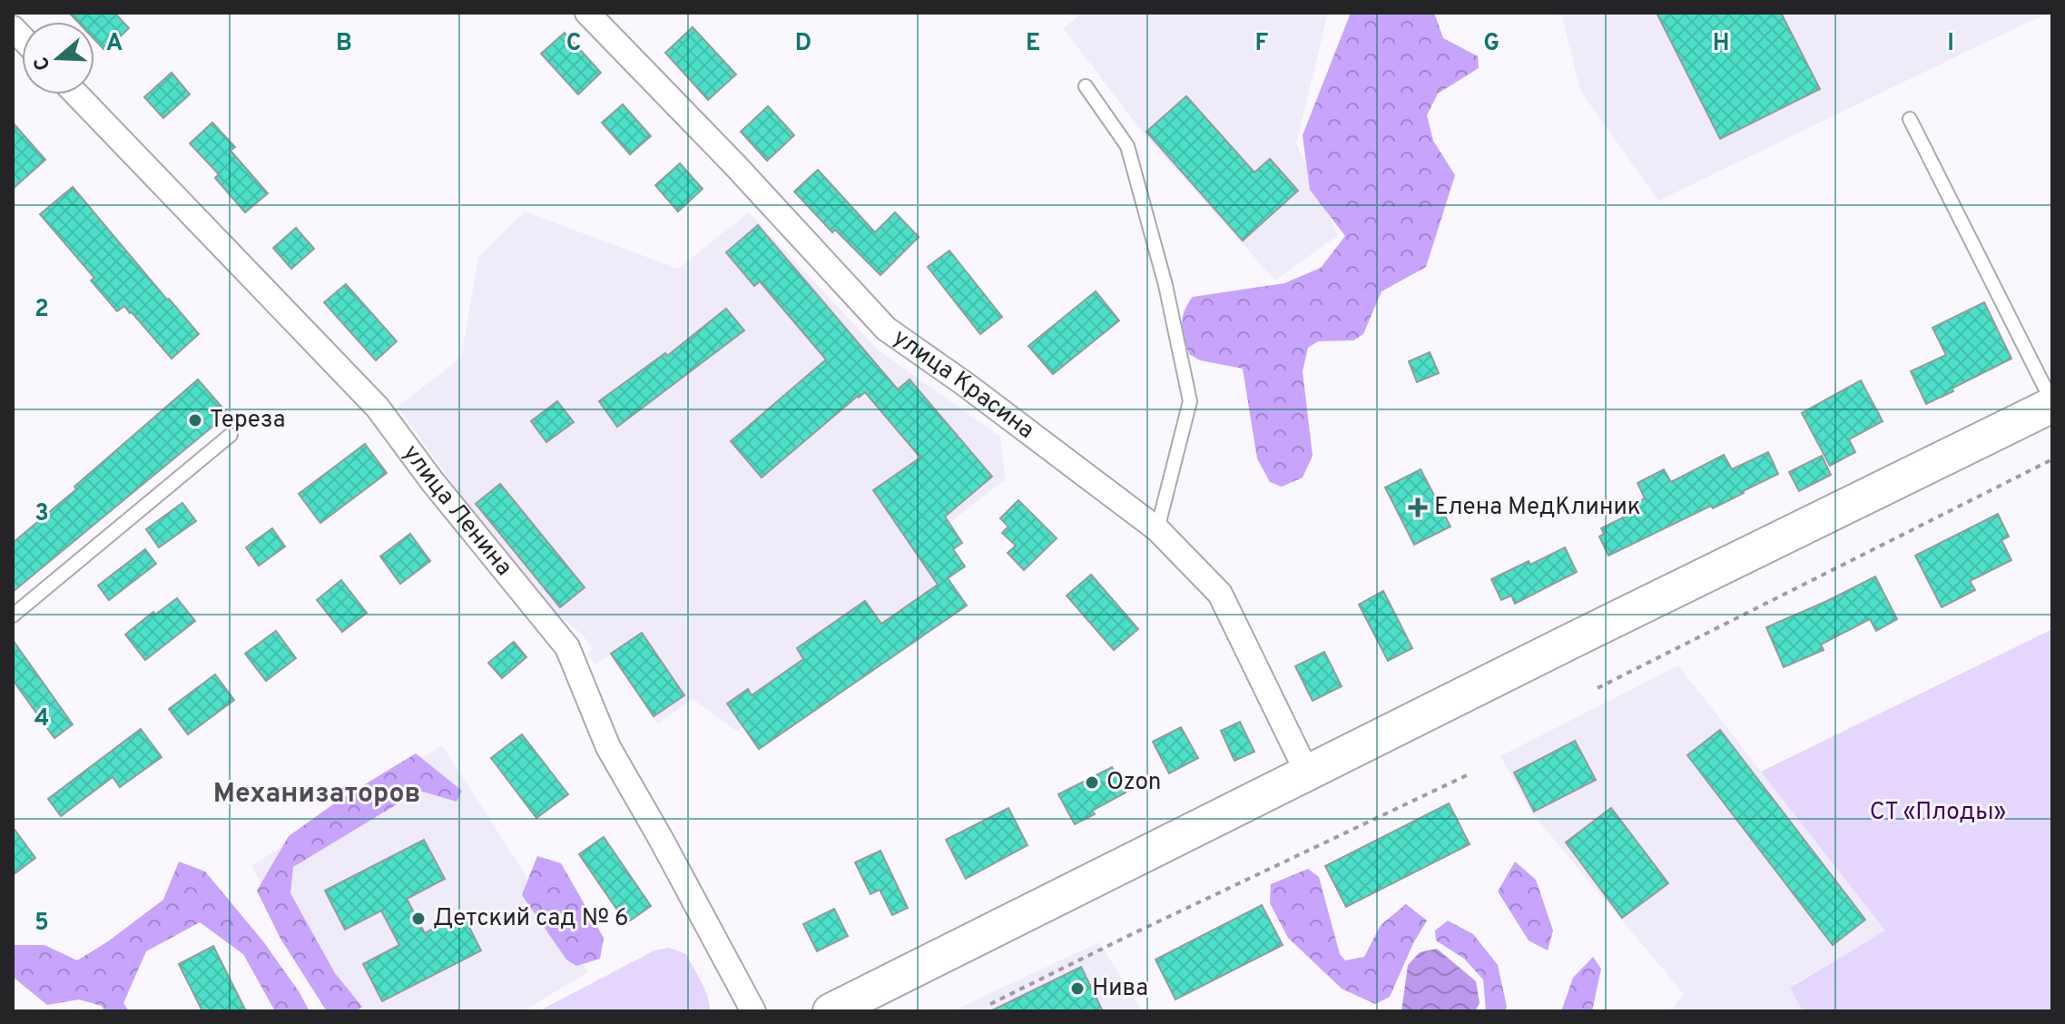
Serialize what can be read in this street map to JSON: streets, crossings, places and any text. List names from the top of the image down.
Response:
{
  "streets": {
    "street": ["улица Красина", "улица Ленина"]
  },
  "districts": ["Механизаторов"],
  "parks": ["СТ «Плоды»"],
  "places": {
    "other": [
      "Тереза",
      "Ozon",
      "Детский сад № 6",
      "Нива"
    ],
    "health": ["Елена МедКлиник"]
  },
  "north": "left",
  "grid": {
    "columns": [
      "A",
      "B",
      "C",
      "D",
      "E",
      "F",
      "G",
      "H",
      "I"
    ],
    "rows": [
      "2",
      "3",
      "4",
      "5"
    ]
  }
}
